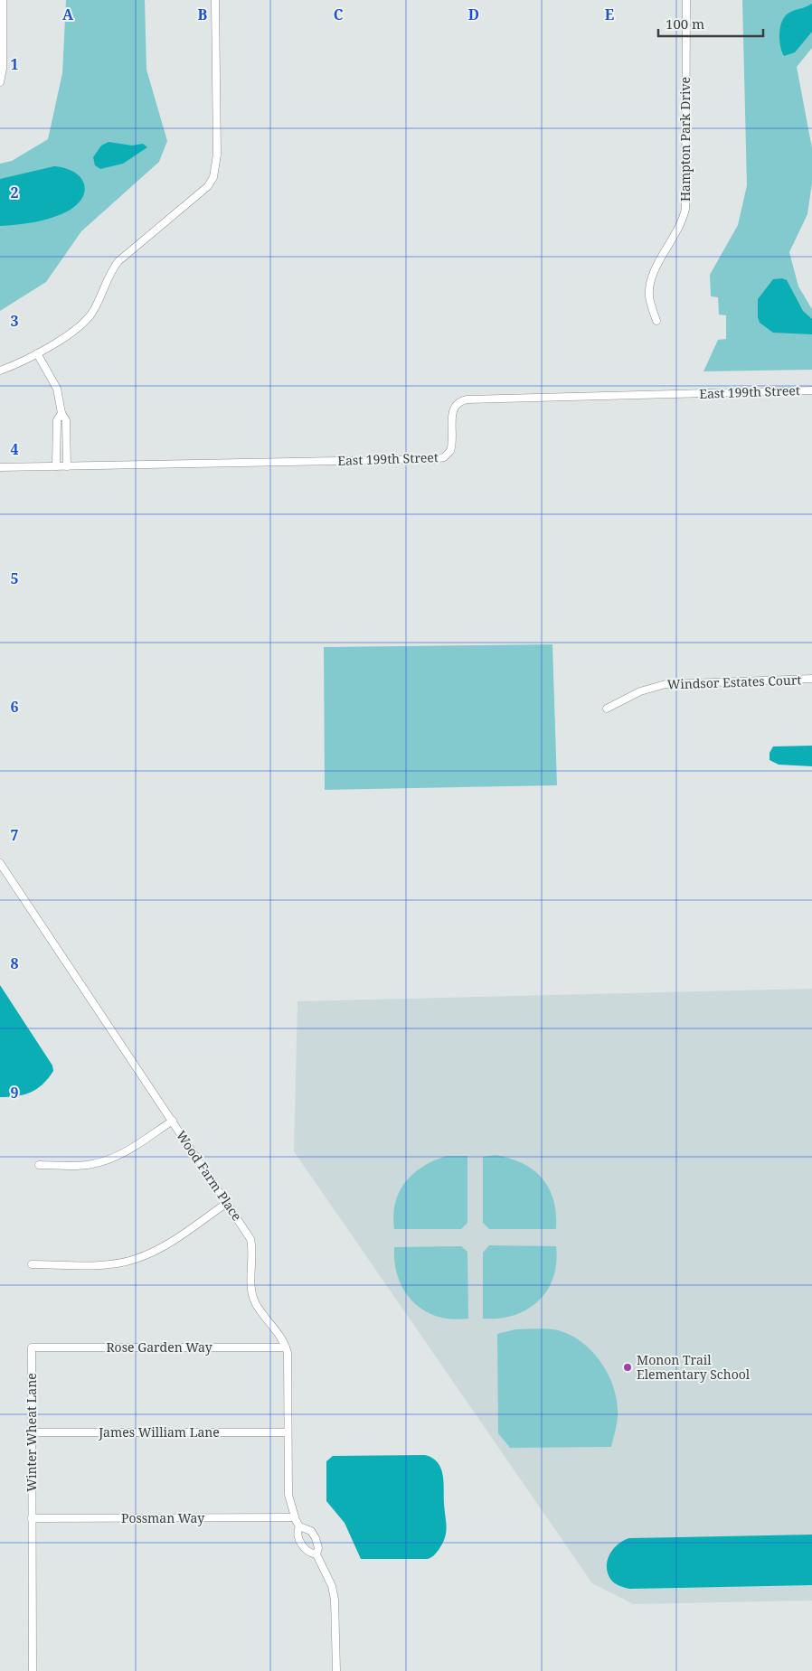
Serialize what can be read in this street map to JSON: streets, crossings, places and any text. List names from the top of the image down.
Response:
{
  "streets": {
    "street": [
      "Hampton Park Drive",
      "East 199th Street",
      "Windsor Estates Court",
      "Wood Farm Place",
      "Rose Garden Way",
      "Winter Wheat Lane",
      "James William Lane",
      "Possman Way"
    ]
  },
  "crossings": [
    ["Wood Farm Place", "Rose Garden Way"],
    ["Wood Farm Place", "James William Lane"],
    ["Wood Farm Place", "Possman Way"],
    ["Rose Garden Way", "Winter Wheat Lane"],
    ["Winter Wheat Lane", "James William Lane"],
    ["Winter Wheat Lane", "Possman Way"]
  ],
  "places": ["Monon Trail Elementary School"],
  "scale_bar": "100 m",
  "grid": {
    "columns": [
      "A",
      "B",
      "C",
      "D",
      "E"
    ],
    "rows": [
      "1",
      "2",
      "3",
      "4",
      "5",
      "6",
      "7",
      "8",
      "9"
    ]
  }
}
